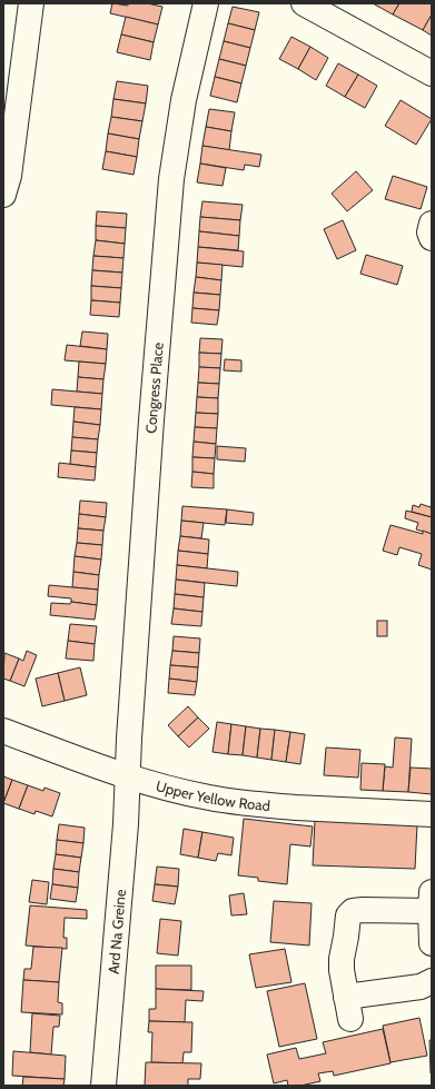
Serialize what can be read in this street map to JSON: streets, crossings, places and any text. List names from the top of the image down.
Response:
{
  "streets": {
    "street": ["Congress Place", "Upper Yellow Road", "Ard Na Greine"]
  },
  "crossings": [
    ["Congress Place", "Upper Yellow Road"],
    ["Congress Place", "Ard Na Greine"],
    ["Upper Yellow Road", "Ard Na Greine"]
  ]
}
